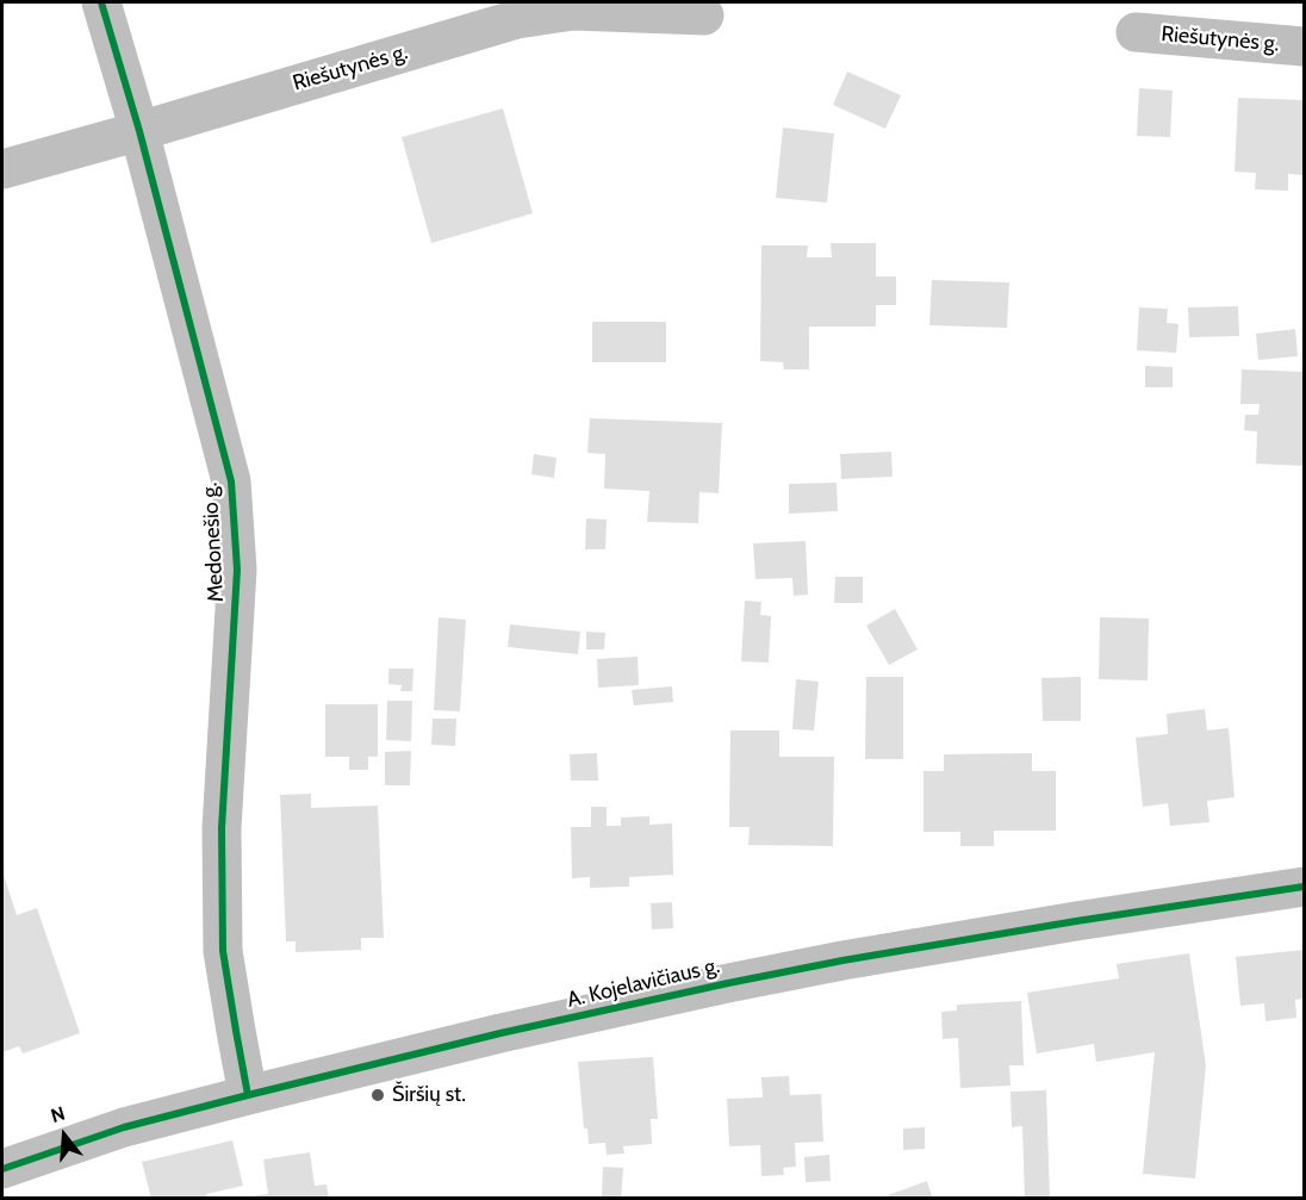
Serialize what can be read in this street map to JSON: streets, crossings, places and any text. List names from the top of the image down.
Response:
{
  "streets": {
    "street": ["Riešutynės g.", "Medonešio g.", "A. Kojelavičiaus g."]
  },
  "crossings": [
    ["Riešutynės g.", "Medonešio g."],
    ["Medonešio g.", "A. Kojelavičiaus g."]
  ],
  "places": ["Širšių st."],
  "north": "top"
}
